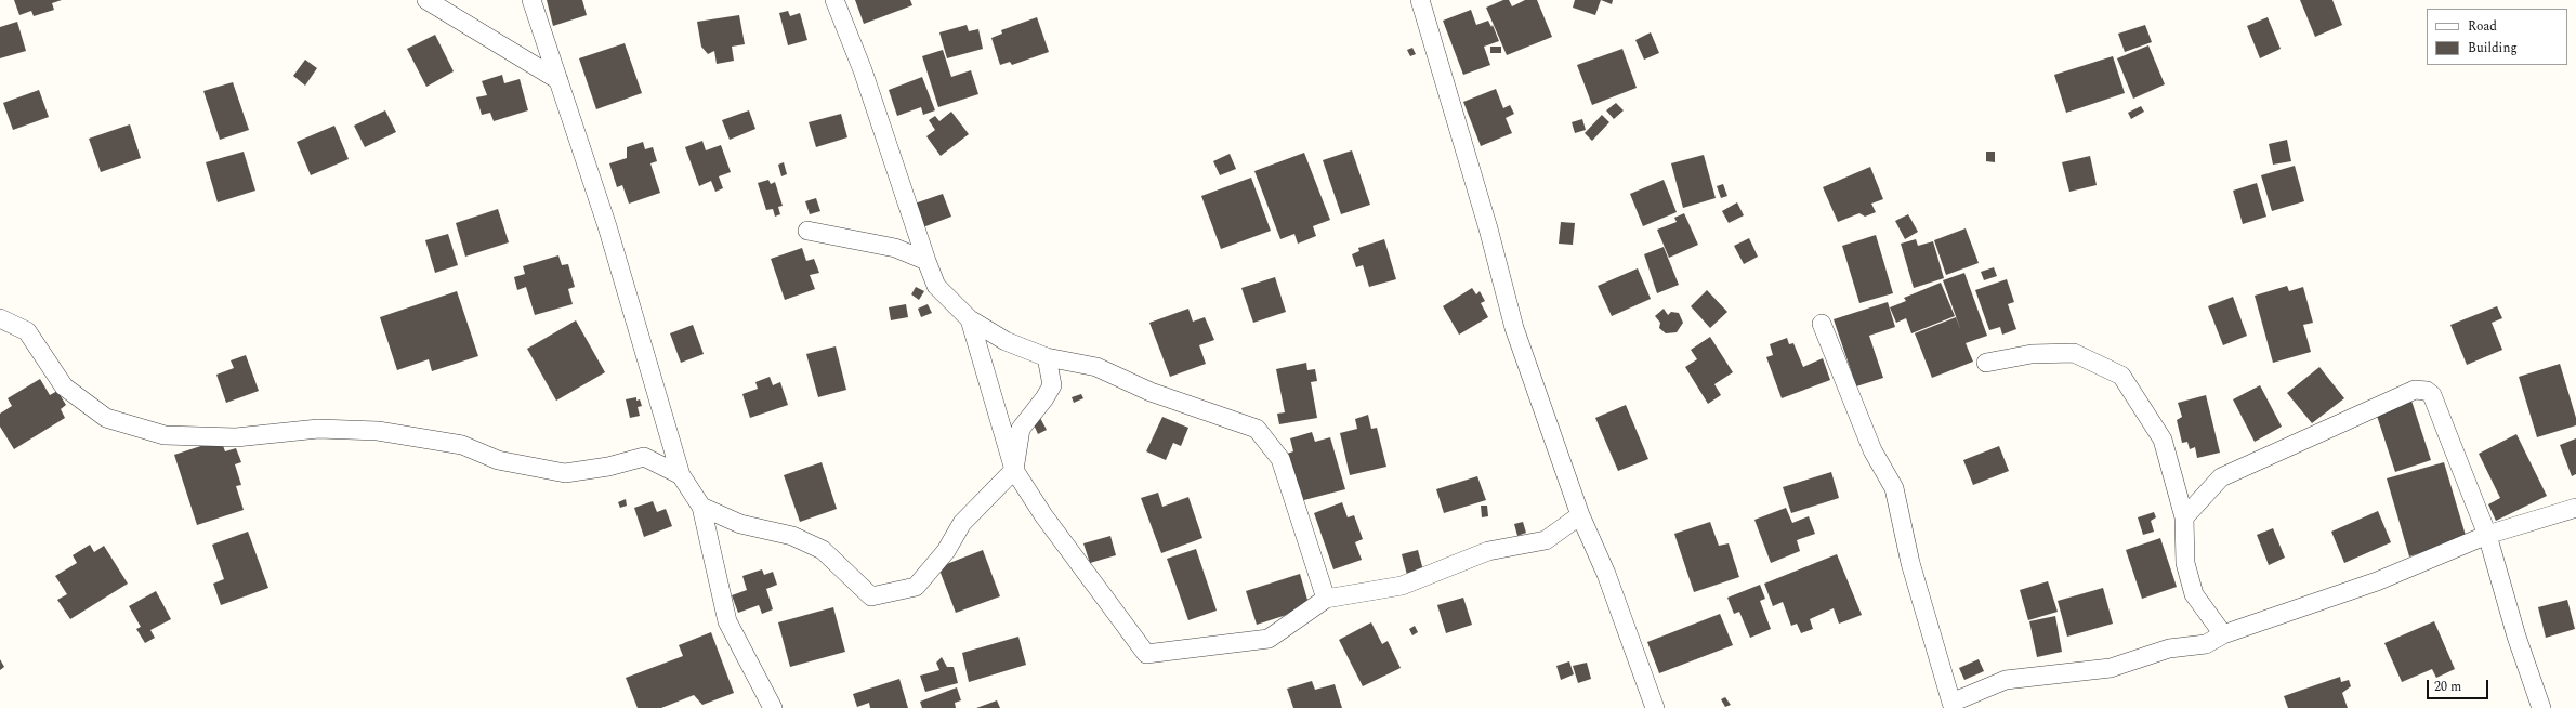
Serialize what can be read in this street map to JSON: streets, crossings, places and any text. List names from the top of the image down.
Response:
{
  "legend": ["Road", "Building"],
  "scale_bar": "20 m"
}
